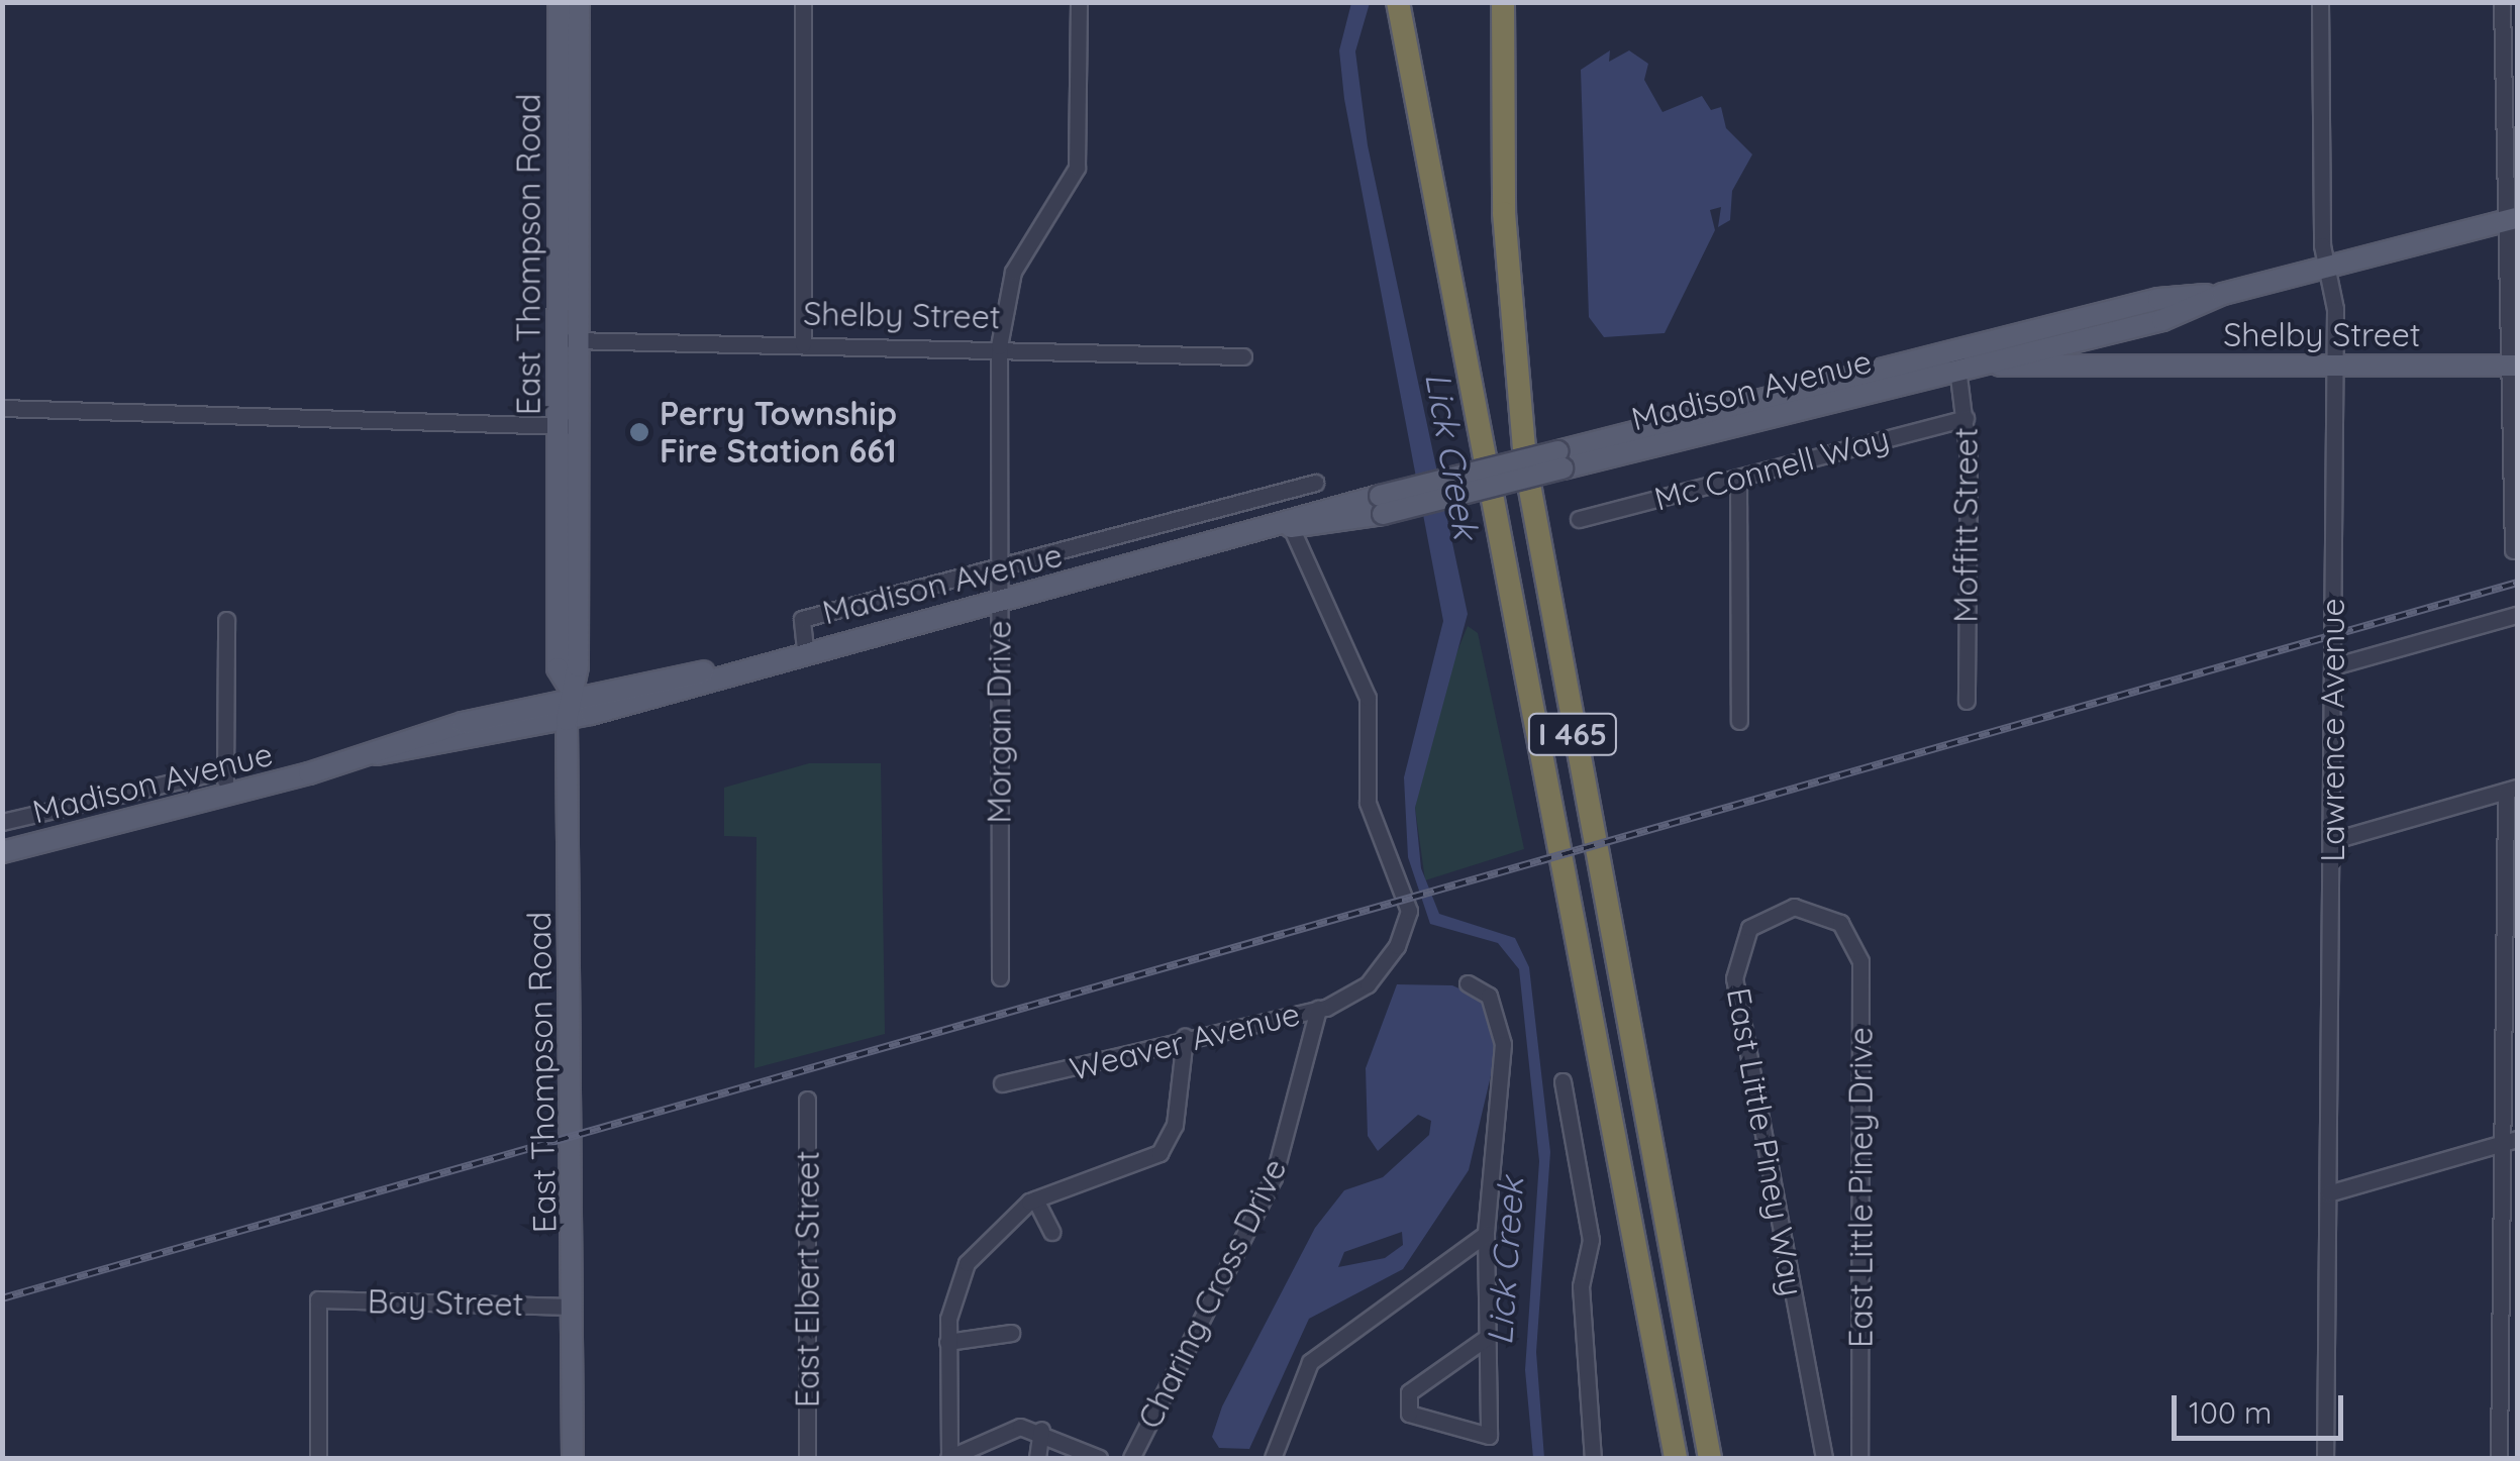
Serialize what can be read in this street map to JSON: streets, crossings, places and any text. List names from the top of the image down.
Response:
{
  "streets": {
    "highway": ["I 465"],
    "main road": ["East Thompson Road", "Shelby Street", "Madison Avenue"],
    "street": [
      "Mc Connell Way",
      "Moffitt Street",
      "Morgan Drive",
      "Lawrence Avenue",
      "Weaver Avenue",
      "East Little Piney Way",
      "East Little Piney Drive",
      "East Elbert Street",
      "Charing Cross Drive",
      "Bay Street"
    ]
  },
  "crossings": [
    ["East Thompson Road", "Shelby Street"],
    ["East Thompson Road", "Madison Avenue"],
    ["East Thompson Road", "Bay Street"],
    ["Shelby Street", "Madison Avenue"],
    ["Shelby Street", "Morgan Drive"],
    ["Shelby Street", "Lawrence Avenue"],
    ["Madison Avenue", "Moffitt Street"],
    ["Madison Avenue", "Morgan Drive"],
    ["Madison Avenue", "Lawrence Avenue"],
    ["Madison Avenue", "Weaver Avenue"],
    ["Mc Connell Way", "Moffitt Street"],
    ["Weaver Avenue", "Charing Cross Drive"],
    ["East Little Piney Way", "East Little Piney Drive"]
  ],
  "water": ["Lick Creek"],
  "places": ["Perry Township Fire Station 661"],
  "scale_bar": "100 m"
}
